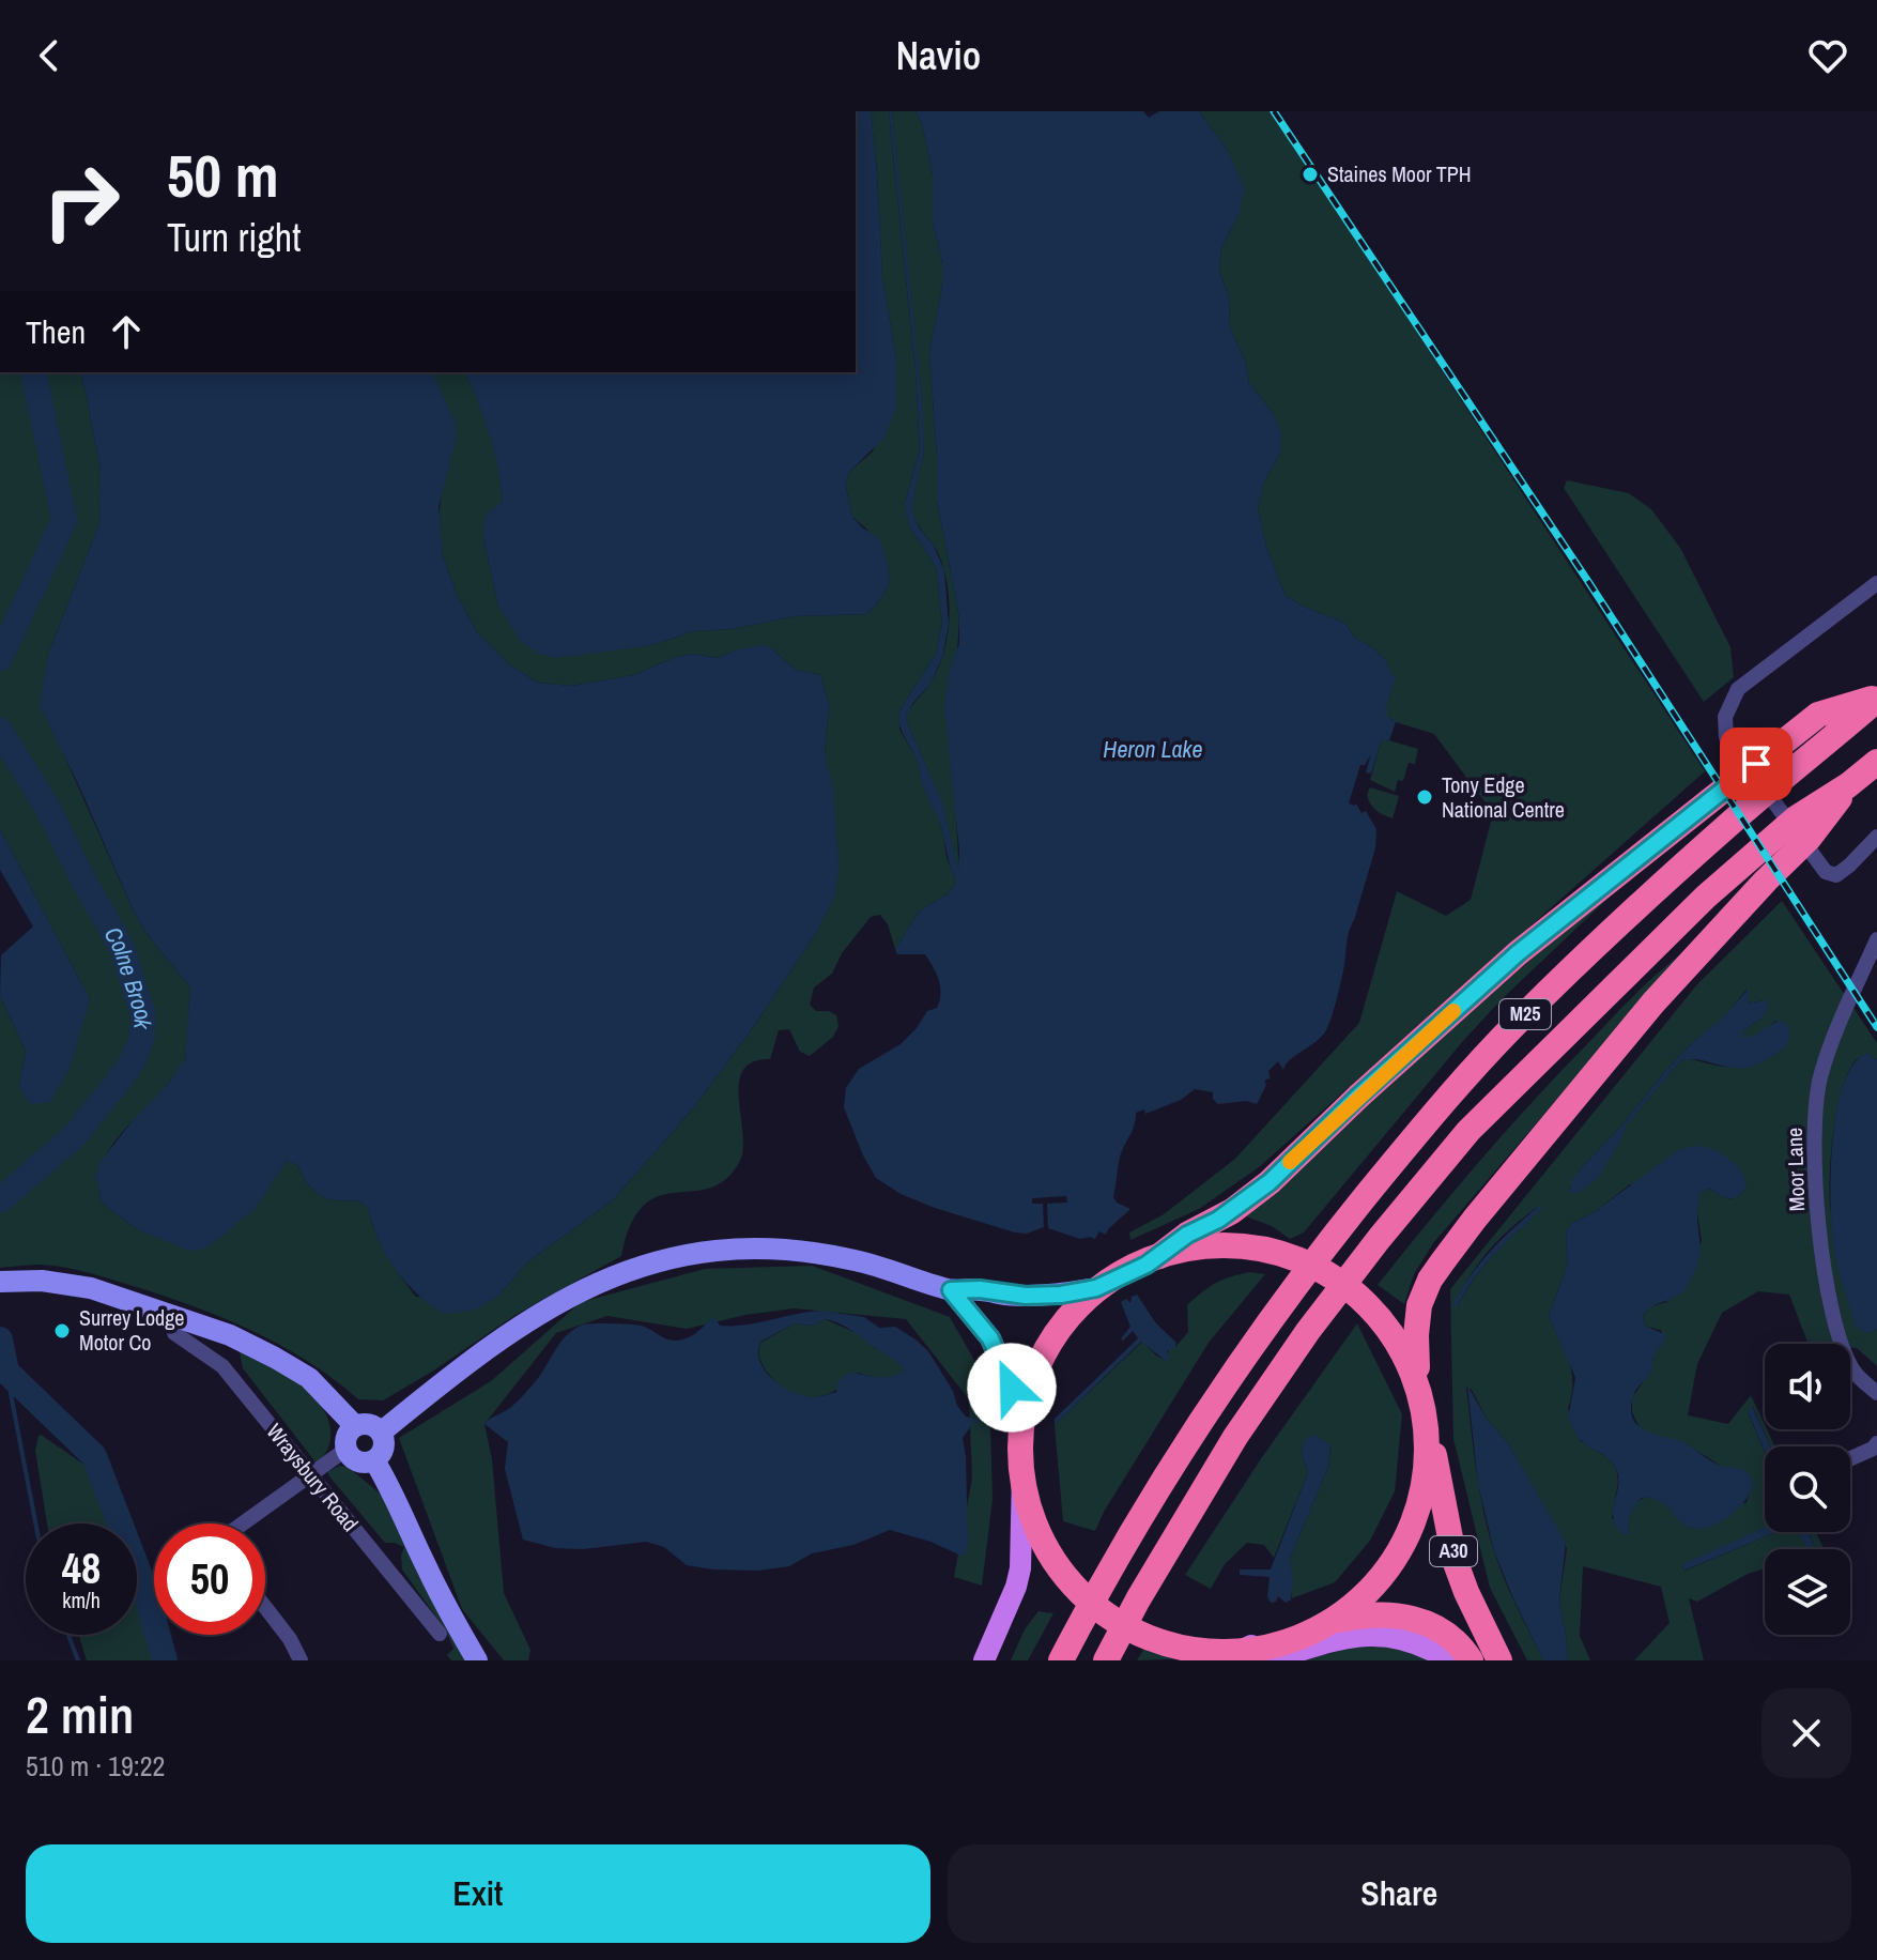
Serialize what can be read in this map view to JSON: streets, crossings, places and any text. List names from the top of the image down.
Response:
{
  "streets": {
    "highway": ["M25", "A30"],
    "street": ["Moor Lane", "Wraysbury Road"]
  },
  "water": ["Heron Lake", "Colne Brook"],
  "places": ["Staines Moor TPH", "Tony Edge National Centre", "Surrey Lodge Motor Co"],
  "page": {
    "header": "Navio",
    "turn": ["50 m", "Turn right"],
    "then": "Then",
    "speed": "48 km/h",
    "limit": "50",
    "heading": ["2 min", "510 m · 19:22"],
    "buttons": ["Exit", "Share"]
  }
}
